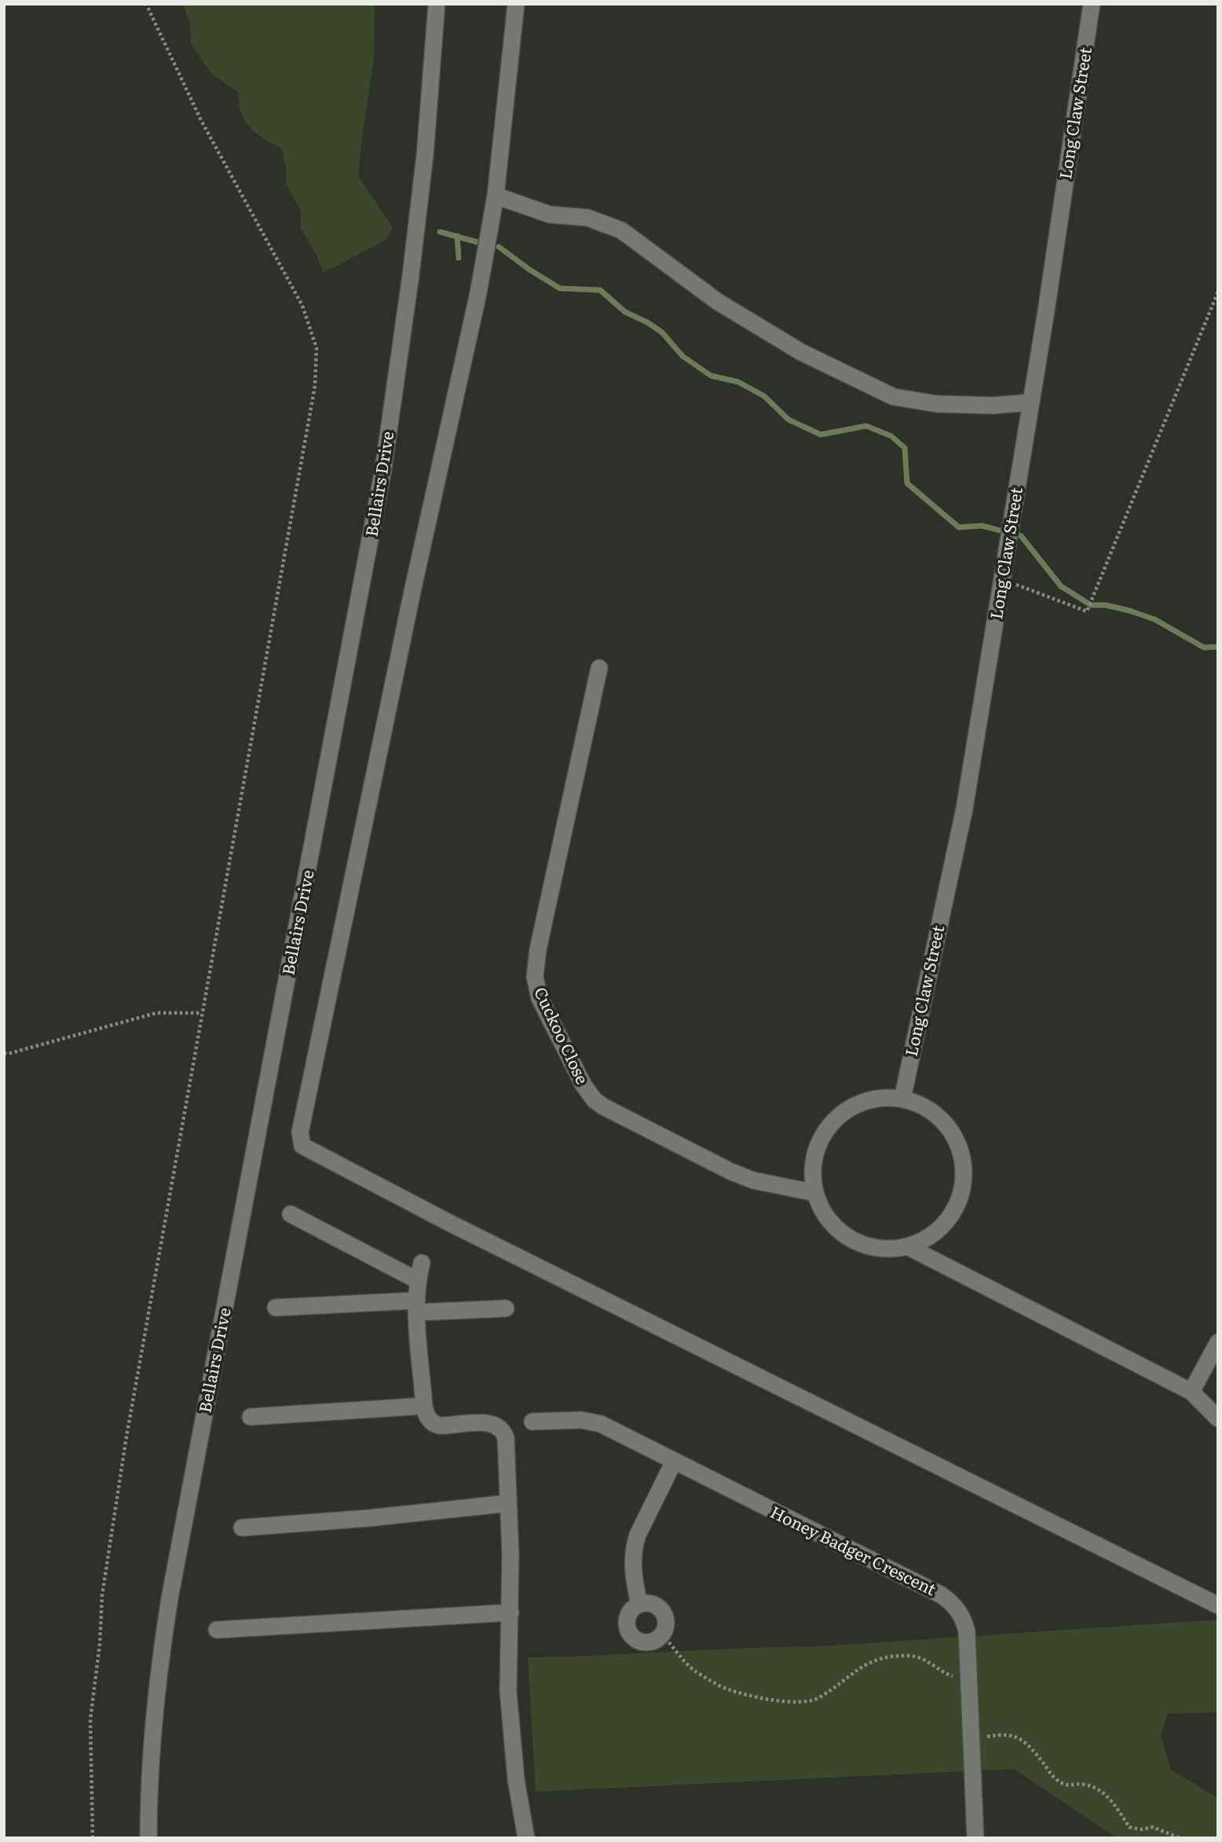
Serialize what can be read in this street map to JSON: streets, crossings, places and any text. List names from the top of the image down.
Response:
{
  "streets": {
    "street": [
      "Long Claw Street",
      "Bellairs Drive",
      "Cuckoo Close",
      "Honey Badger Crescent"
    ]
  },
  "crossings": [
    ["Long Claw Street", "Cuckoo Close"]
  ]
}
